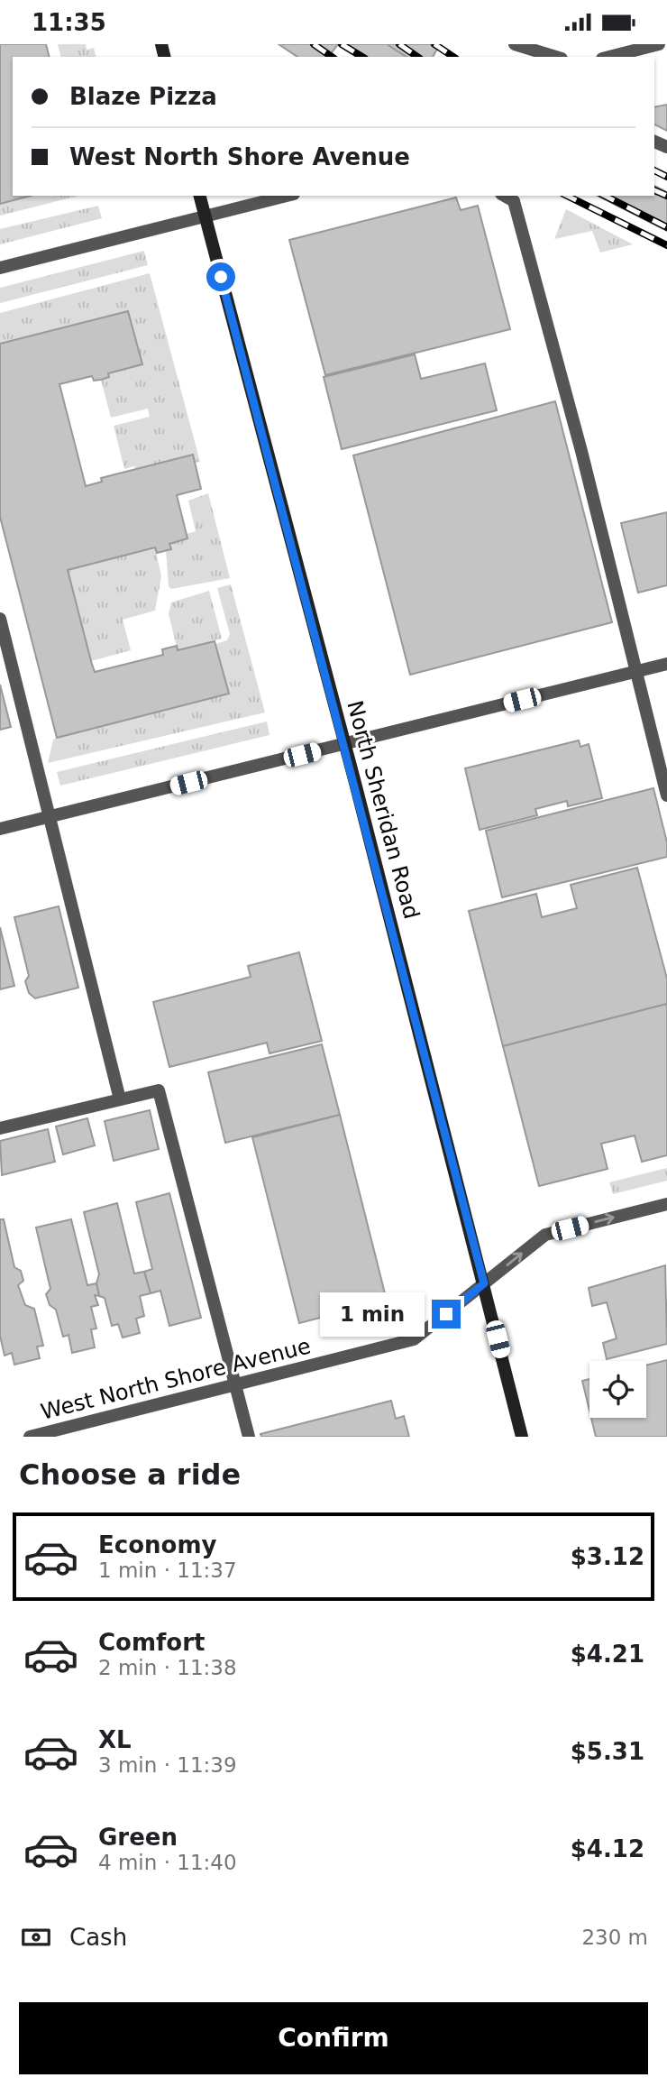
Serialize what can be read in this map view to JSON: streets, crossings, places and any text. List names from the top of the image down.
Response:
{
  "streets": {
    "main road": ["North Sheridan Road"],
    "street": ["West North Shore Avenue"]
  },
  "crossings": [
    ["North Sheridan Road", "West North Shore Avenue"]
  ],
  "page": {
    "status": "11:35",
    "banner": ["Blaze Pizza", "West North Shore Avenue"],
    "bubble": "1 min",
    "heading": "Choose a ride",
    "list": [
      {
        "name": "Economy",
        "note": "1 min · 11:37",
        "value": "$3.12"
      },
      {
        "name": "Comfort",
        "note": "2 min · 11:38",
        "value": "$4.21"
      },
      {
        "name": "XL",
        "note": "3 min · 11:39",
        "value": "$5.31"
      },
      {
        "name": "Green",
        "note": "4 min · 11:40",
        "value": "$4.12"
      }
    ],
    "pay": ["Cash", "230 m"],
    "buttons": "Confirm"
  }
}
